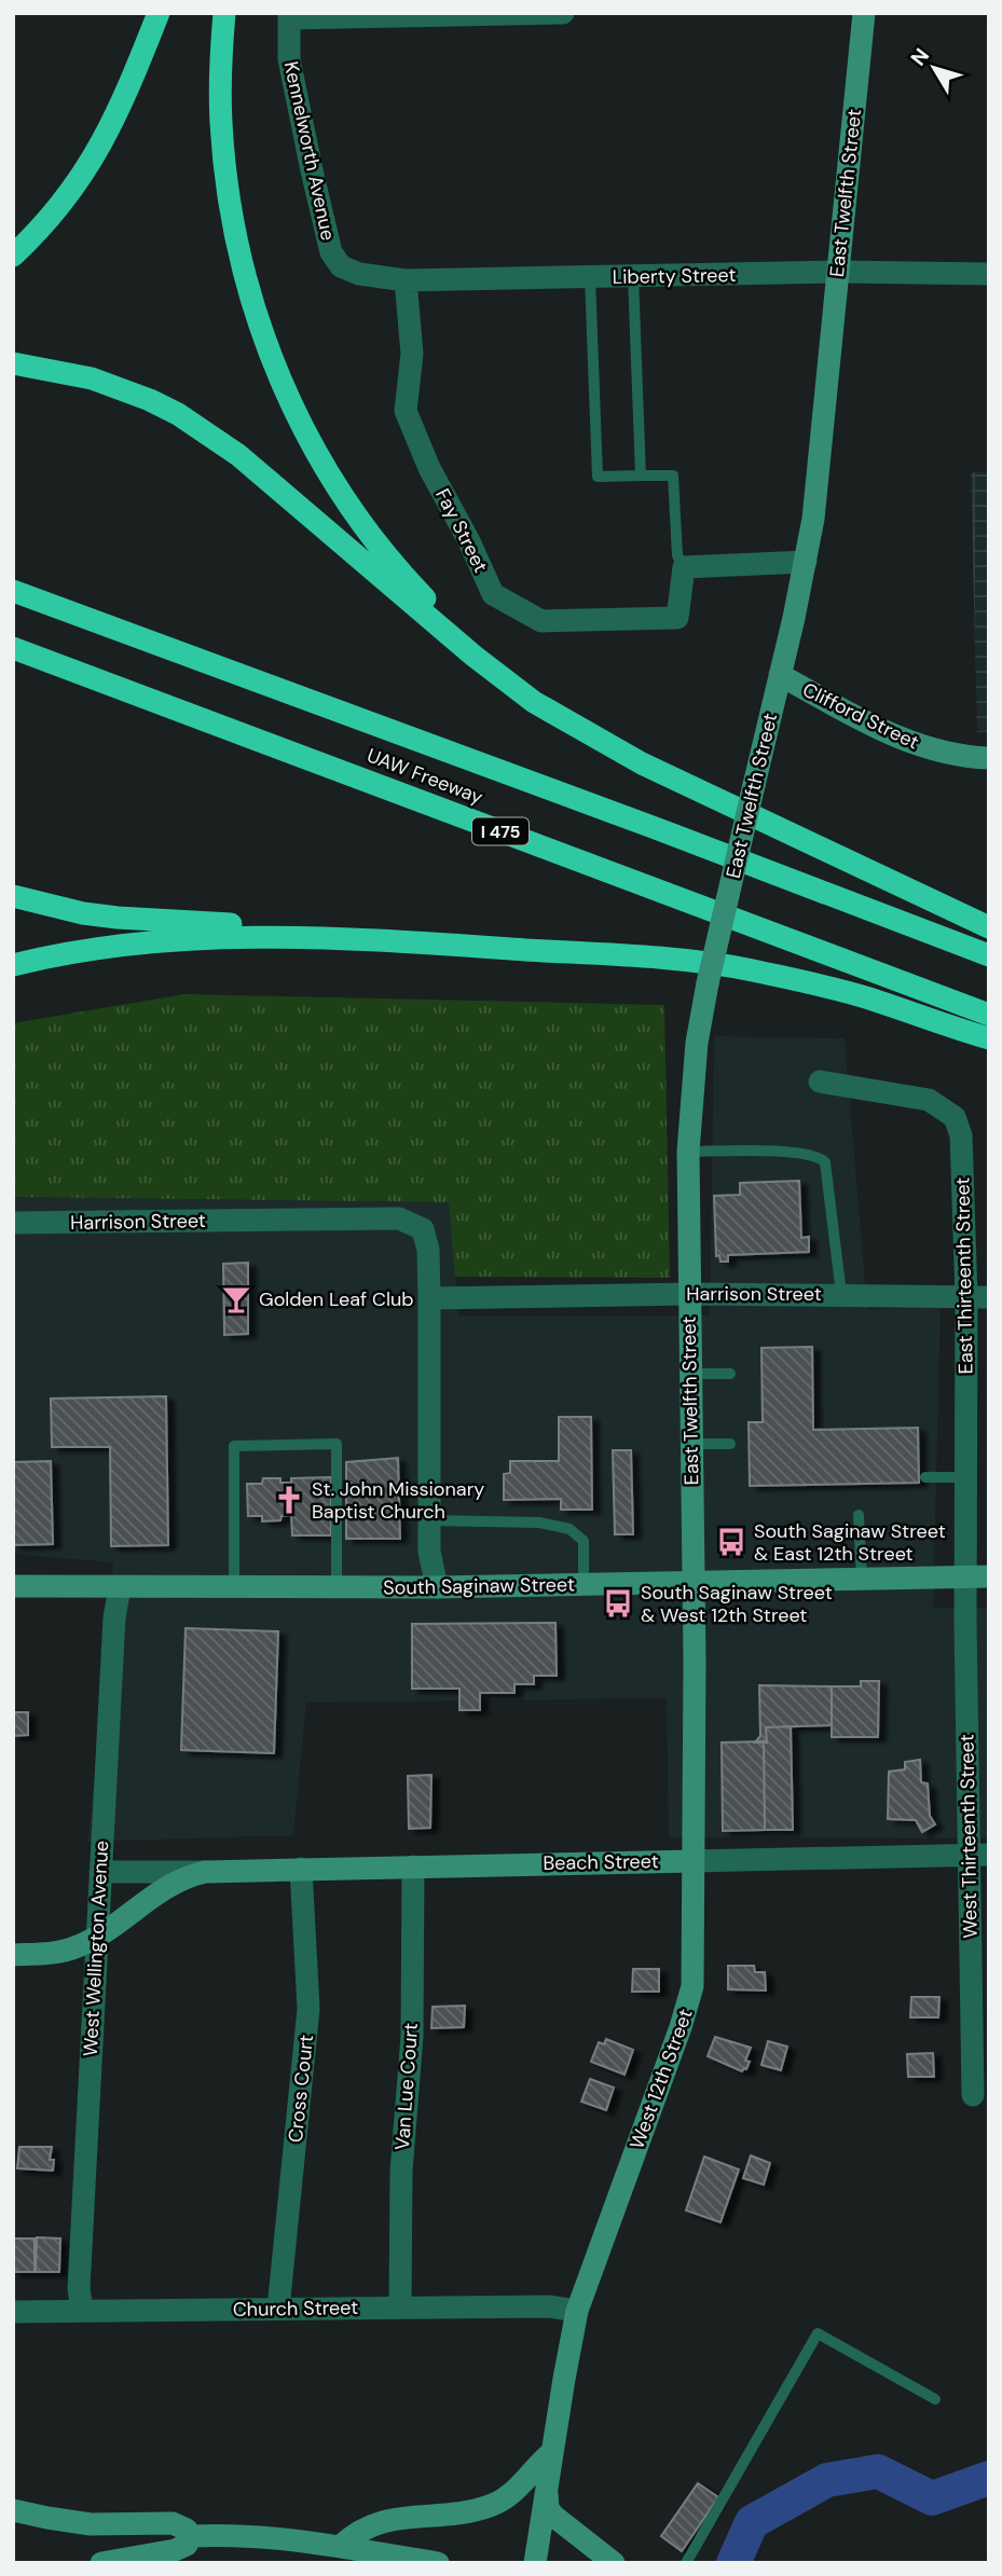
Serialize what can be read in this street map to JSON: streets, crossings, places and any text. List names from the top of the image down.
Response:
{
  "streets": {
    "highway": ["UAW Freeway", "I 475"],
    "street": [
      "Kennelworth Avenue",
      "East Twelfth Street",
      "Liberty Street",
      "Fay Street",
      "Clifford Street",
      "Harrison Street",
      "East Thirteenth Street",
      "South Saginaw Street",
      "West Thirteenth Street",
      "Beach Street",
      "West Wellington Avenue",
      "West 12th Street",
      "Van Lue Court",
      "Cross Court",
      "Church Street"
    ]
  },
  "crossings": [
    ["Kennelworth Avenue", "Liberty Street"],
    ["East Twelfth Street", "Liberty Street"],
    ["East Twelfth Street", "Clifford Street"],
    ["East Twelfth Street", "Harrison Street"],
    ["East Twelfth Street", "South Saginaw Street"],
    ["East Twelfth Street", "West 12th Street"],
    ["Liberty Street", "Fay Street"],
    ["Harrison Street", "East Thirteenth Street"],
    ["East Thirteenth Street", "South Saginaw Street"],
    ["East Thirteenth Street", "West Thirteenth Street"],
    ["South Saginaw Street", "West Thirteenth Street"],
    ["South Saginaw Street", "West Wellington Avenue"],
    ["South Saginaw Street", "West 12th Street"],
    ["West Thirteenth Street", "Beach Street"],
    ["Beach Street", "West Wellington Avenue"],
    ["Beach Street", "West 12th Street"],
    ["Beach Street", "Van Lue Court"],
    ["Beach Street", "Cross Court"],
    ["West Wellington Avenue", "Church Street"],
    ["West 12th Street", "Church Street"],
    ["Van Lue Court", "Church Street"],
    ["Cross Court", "Church Street"]
  ],
  "places": {
    "bar": ["Golden Leaf Club"],
    "church": ["St. John Missionary Baptist Church"],
    "bus stop": ["South Saginaw Street & East 12th Street", "South Saginaw Street & West 12th Street"]
  },
  "north": "top left"
}
